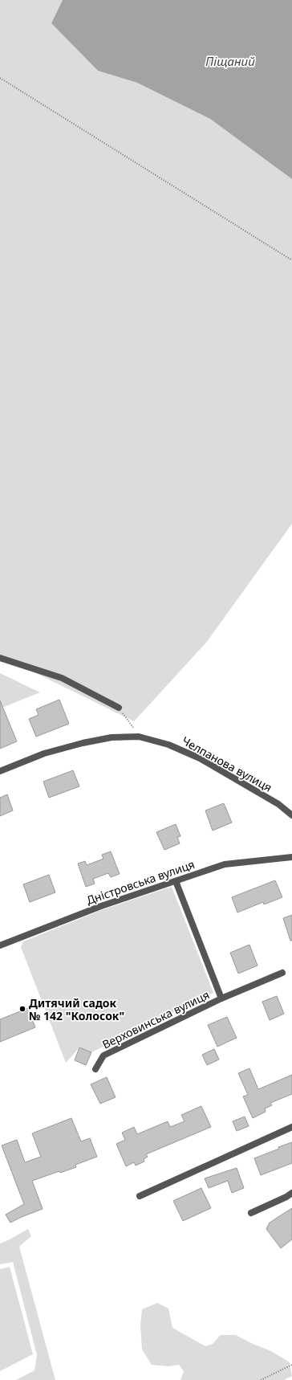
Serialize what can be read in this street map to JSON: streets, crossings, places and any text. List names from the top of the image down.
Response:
{
  "streets": {
    "street": ["Челпанова вулиця", "Дністровська вулиця", "Верховинська вулиця"]
  },
  "crossings": [
    ["Дністровська вулиця", "Верховинська вулиця"]
  ],
  "water": ["Піщаний"],
  "places": ["Дитячий садок № 142 \"Колосок\""]
}
